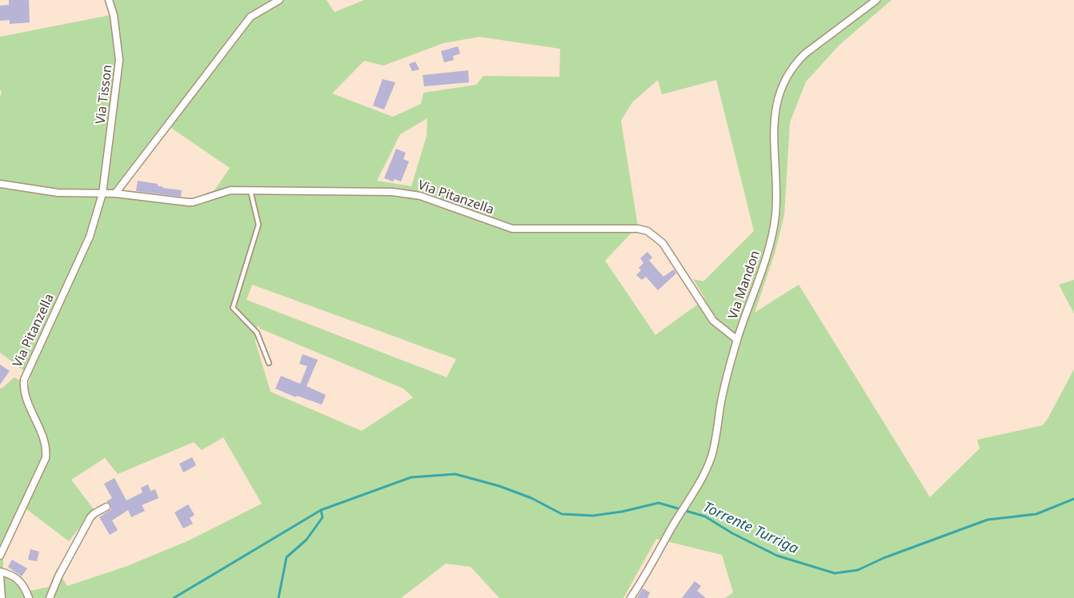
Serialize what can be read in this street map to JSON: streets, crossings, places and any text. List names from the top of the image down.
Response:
{
  "streets": {
    "street": ["Via Tisson", "Via Pitanzella", "Via Mandon"]
  },
  "crossings": [
    ["Via Tisson", "Via Pitanzella"],
    ["Via Pitanzella", "Via Mandon"]
  ],
  "water": ["Torrente Turriga"]
}
